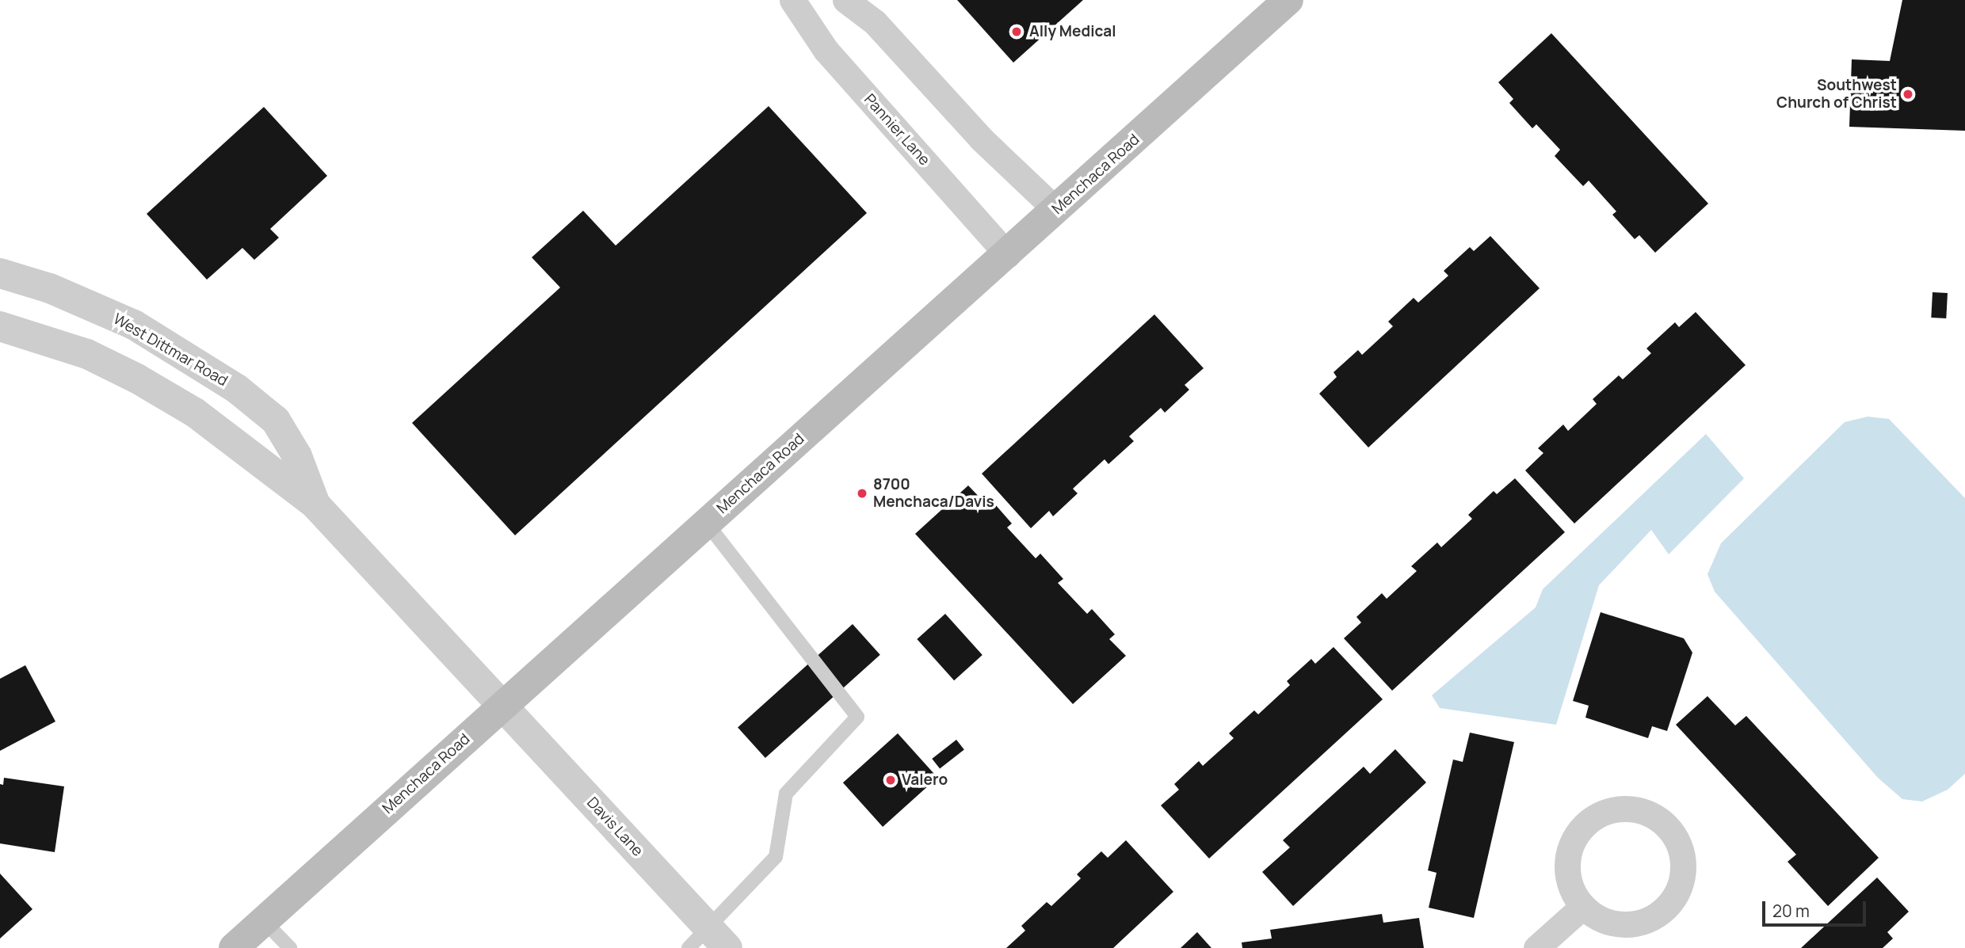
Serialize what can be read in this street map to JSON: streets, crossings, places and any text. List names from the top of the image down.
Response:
{
  "streets": {
    "main road": ["Menchaca Road"],
    "street": ["Pannier Lane", "West Dittmar Road", "Davis Lane"]
  },
  "crossings": [
    ["Pannier Lane", "Menchaca Road"],
    ["Menchaca Road", "West Dittmar Road"],
    ["Menchaca Road", "Davis Lane"],
    ["West Dittmar Road", "Davis Lane"]
  ],
  "places": [
    "Ally Medical",
    "Southwest Church of Christ",
    "8700 Menchaca/Davis",
    "Valero"
  ],
  "scale_bar": "20 m"
}
